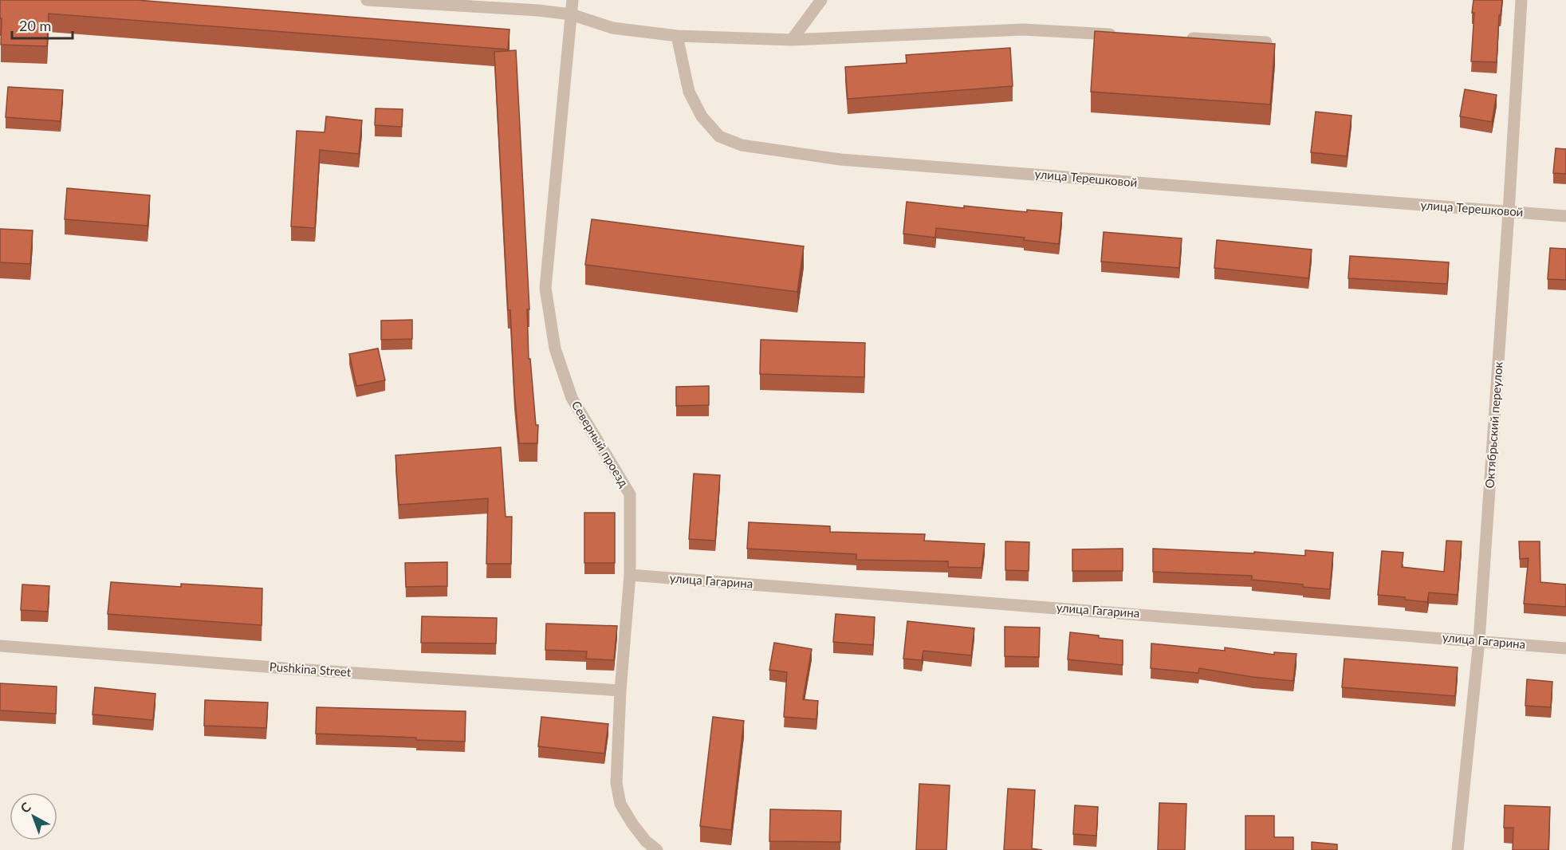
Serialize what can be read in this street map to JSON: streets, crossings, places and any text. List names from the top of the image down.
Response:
{
  "streets": {
    "street": [
      "улица Терешковой",
      "Октябрьский переулок",
      "Северный проезд",
      "улица Гагарина",
      "Pushkina Street"
    ]
  },
  "crossings": [
    ["улица Терешковой", "Октябрьский переулок"],
    ["Октябрьский переулок", "улица Гагарина"],
    ["Северный проезд", "улица Гагарина"],
    ["Северный проезд", "Pushkina Street"]
  ],
  "scale_bar": "20 m",
  "north": "top left"
}
